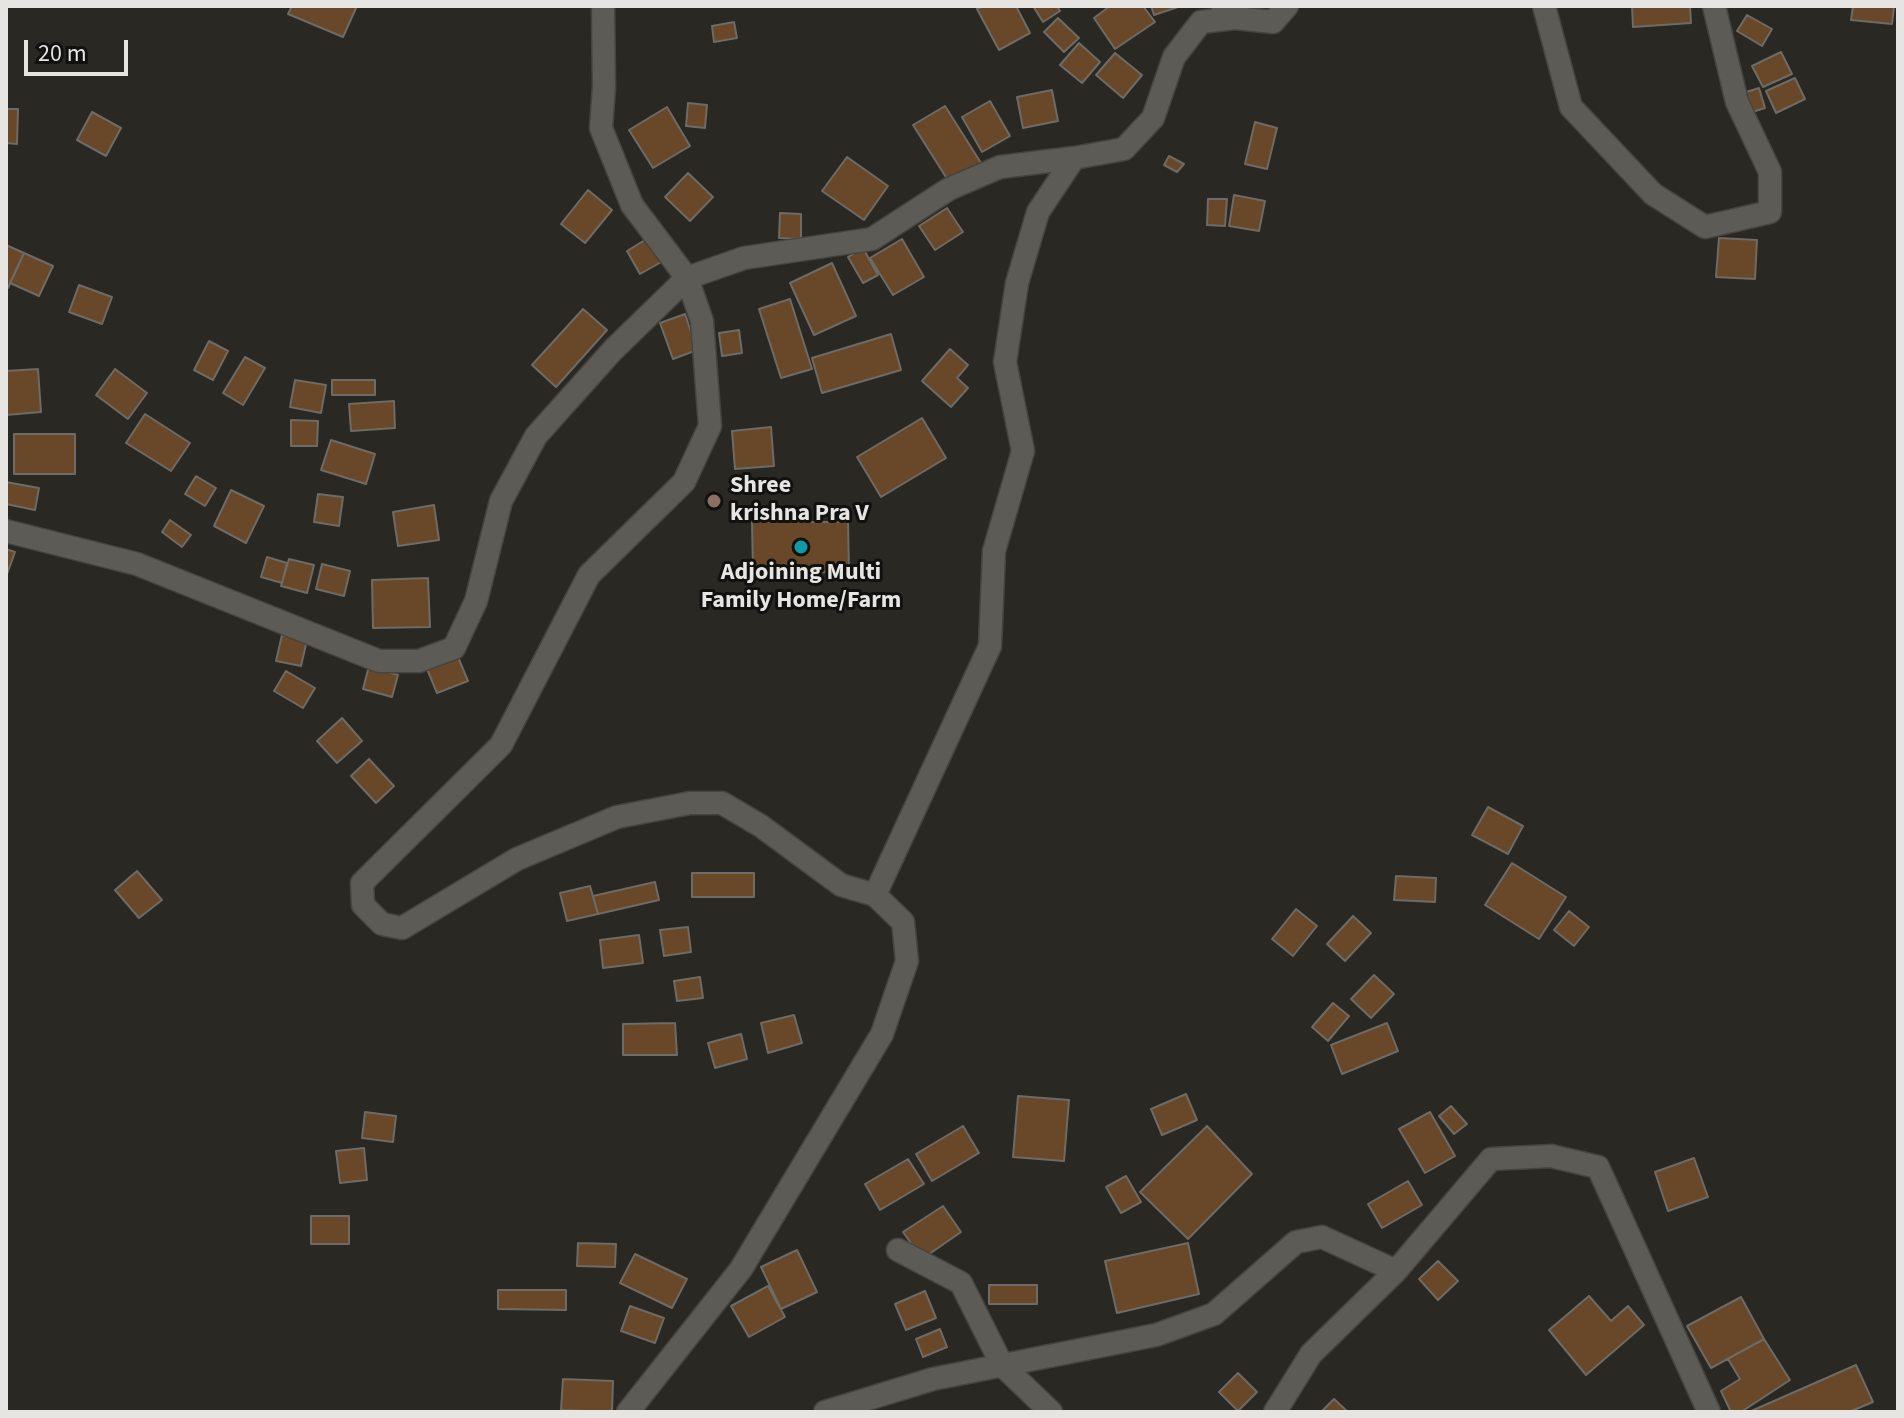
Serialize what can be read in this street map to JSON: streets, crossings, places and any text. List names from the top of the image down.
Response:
{
  "places": ["Shree krishna Pra V", "Adjoining Multi Family Home/Farm"],
  "scale_bar": "20 m"
}
